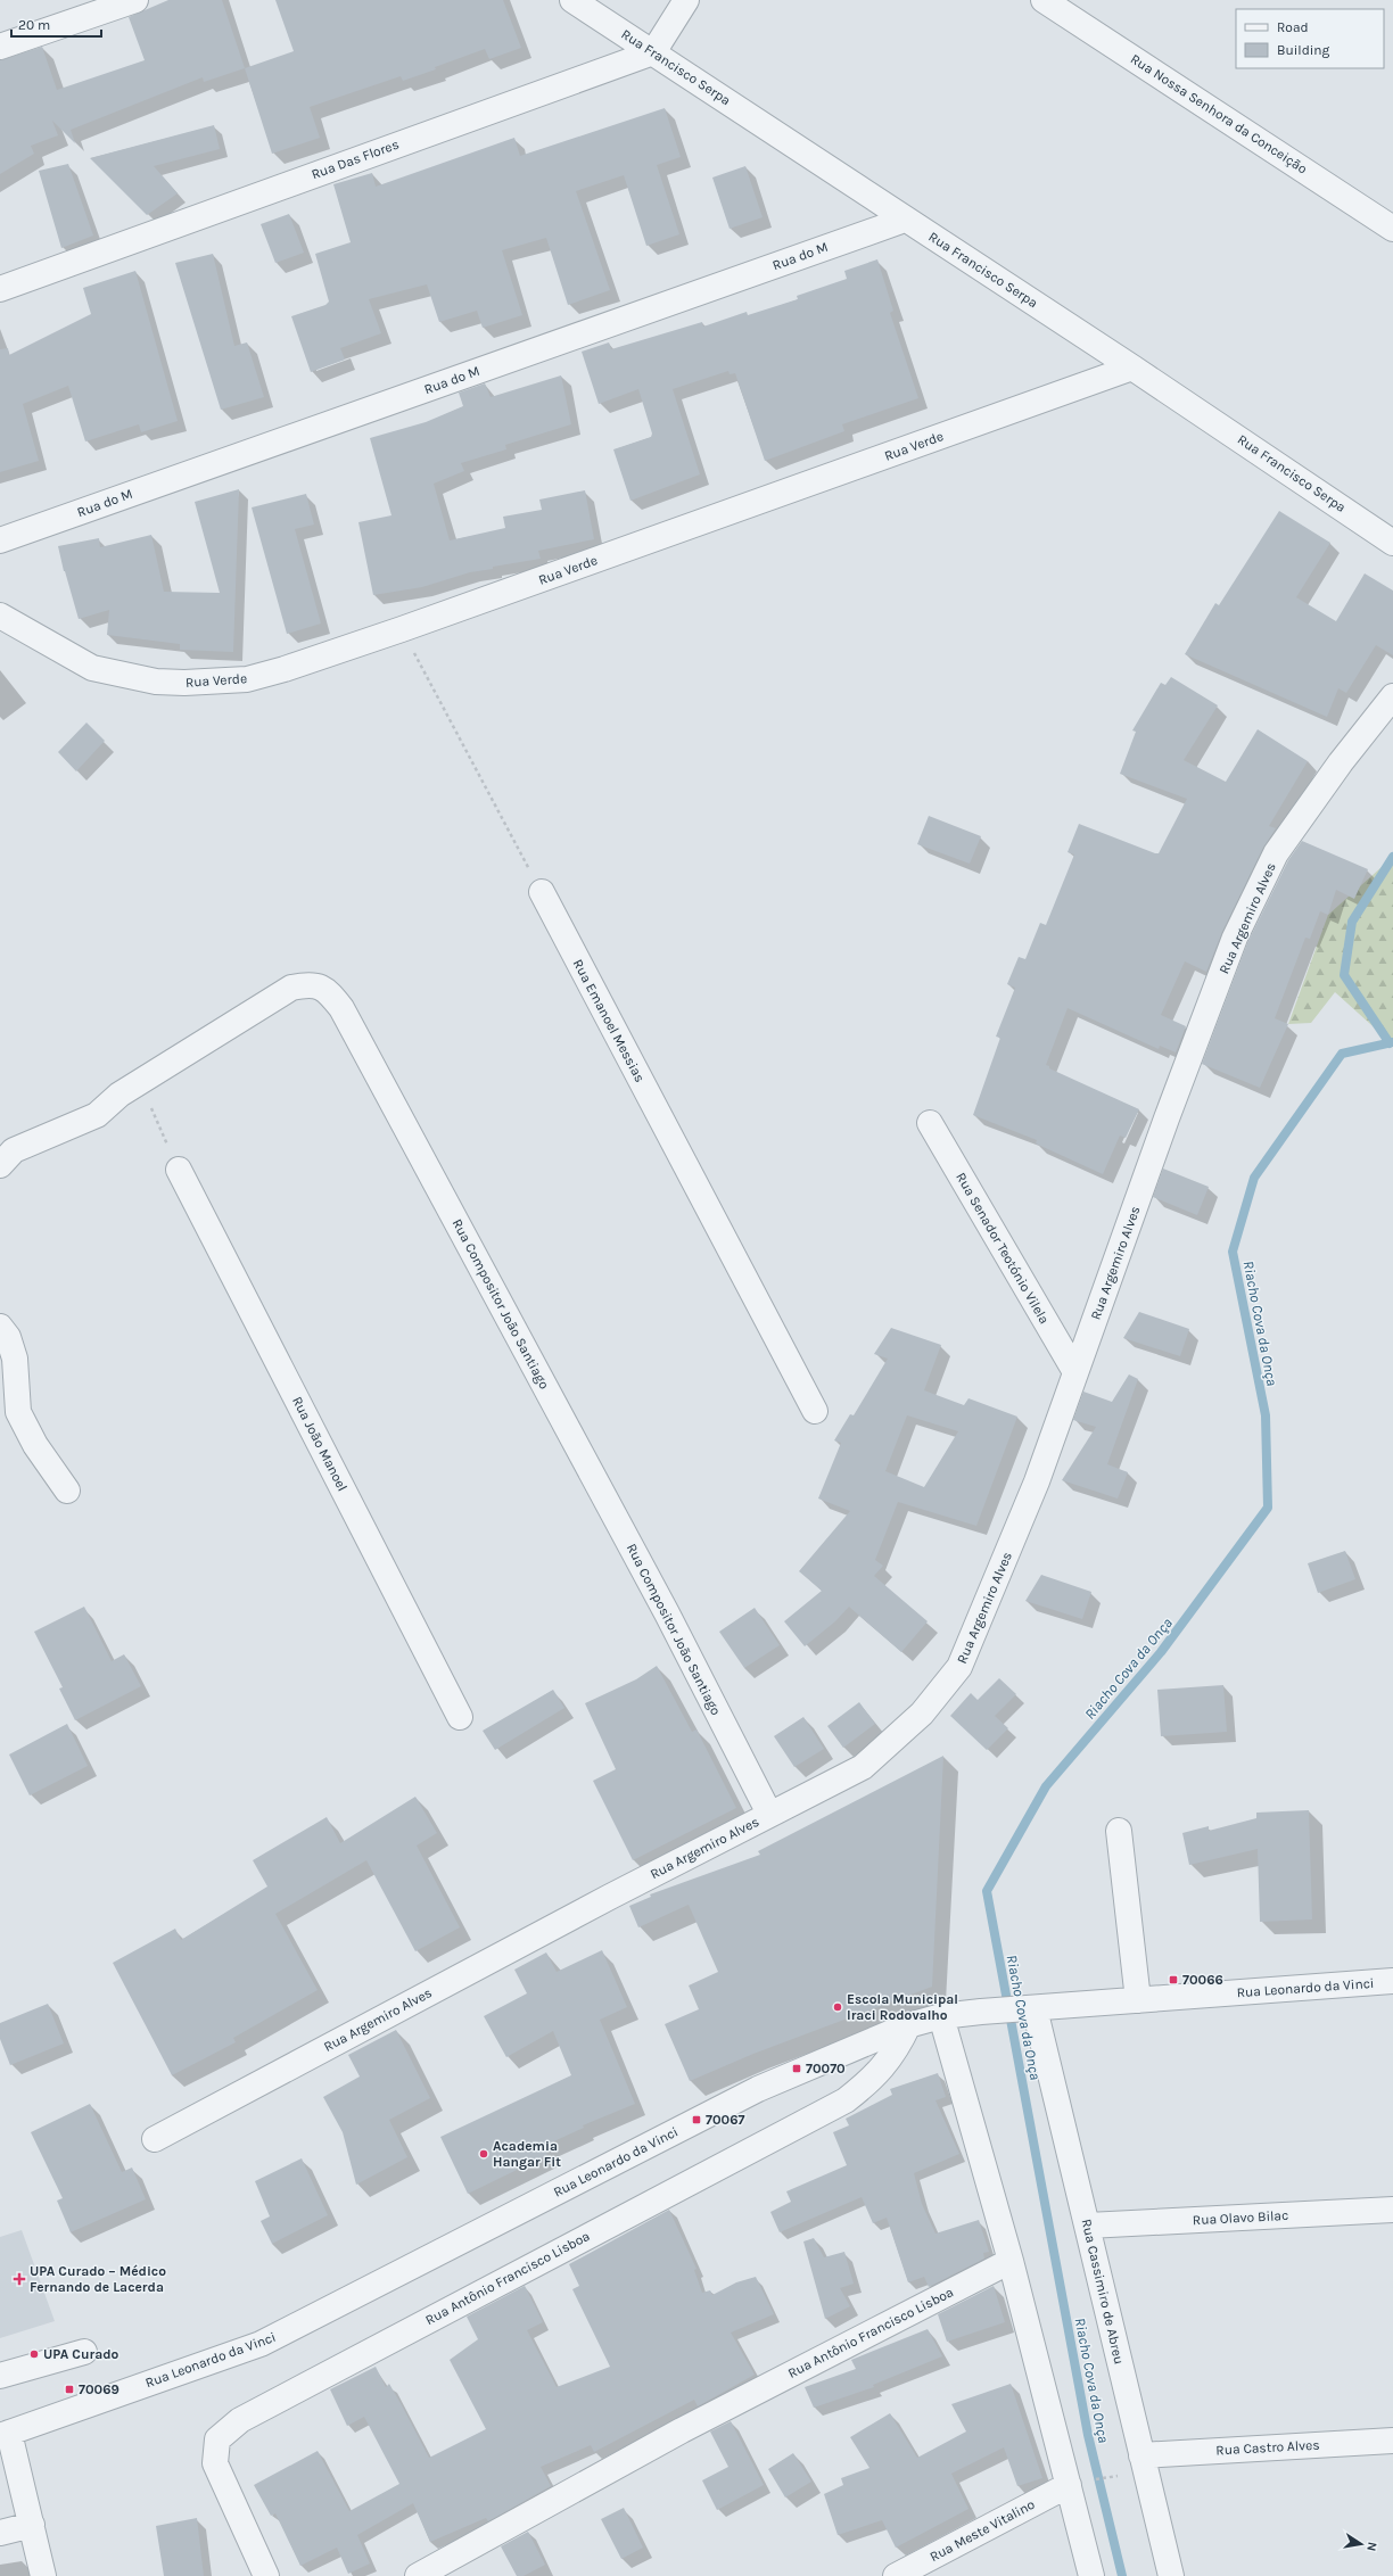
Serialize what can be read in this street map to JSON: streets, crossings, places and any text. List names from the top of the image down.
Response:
{
  "streets": {
    "street": [
      "Rua Francisco Serpa",
      "Rua Nossa Senhora da Conceição",
      "Rua Das Flores",
      "Rua do M",
      "Rua Verde",
      "Rua Argemiro Alves",
      "Rua Emanoel Messias",
      "Rua Senador Teotónio Vilela",
      "Rua Compositor João Santiago",
      "Rua João Manoel",
      "Rua Leonardo da Vinci",
      "Rua Olavo Bilac",
      "Rua Antônio Francisco Lisboa",
      "Rua Cassimiro de Abreu",
      "Rua Castro Alves",
      "Rua Meste Vitalino"
    ]
  },
  "crossings": [
    ["Rua Francisco Serpa", "Rua Das Flores"],
    ["Rua Francisco Serpa", "Rua do M"],
    ["Rua Francisco Serpa", "Rua Verde"],
    ["Rua Argemiro Alves", "Rua Senador Teotónio Vilela"],
    ["Rua Argemiro Alves", "Rua Compositor João Santiago"],
    ["Rua Leonardo da Vinci", "Rua Antônio Francisco Lisboa"],
    ["Rua Leonardo da Vinci", "Rua Cassimiro de Abreu"],
    ["Rua Olavo Bilac", "Rua Cassimiro de Abreu"],
    ["Rua Cassimiro de Abreu", "Rua Castro Alves"]
  ],
  "water": ["Riacho Cova da Onça"],
  "places": {
    "transit": [
      "70066",
      "70070",
      "70067",
      "70069"
    ],
    "other": ["Escola Municipal Iraci Rodovalho", "Academia Hangar Fit", "UPA Curado"],
    "health": ["UPA Curado – Médico Fernando de Lacerda"]
  },
  "legend": ["Road", "Building"],
  "scale_bar": "20 m",
  "north": "right"
}
